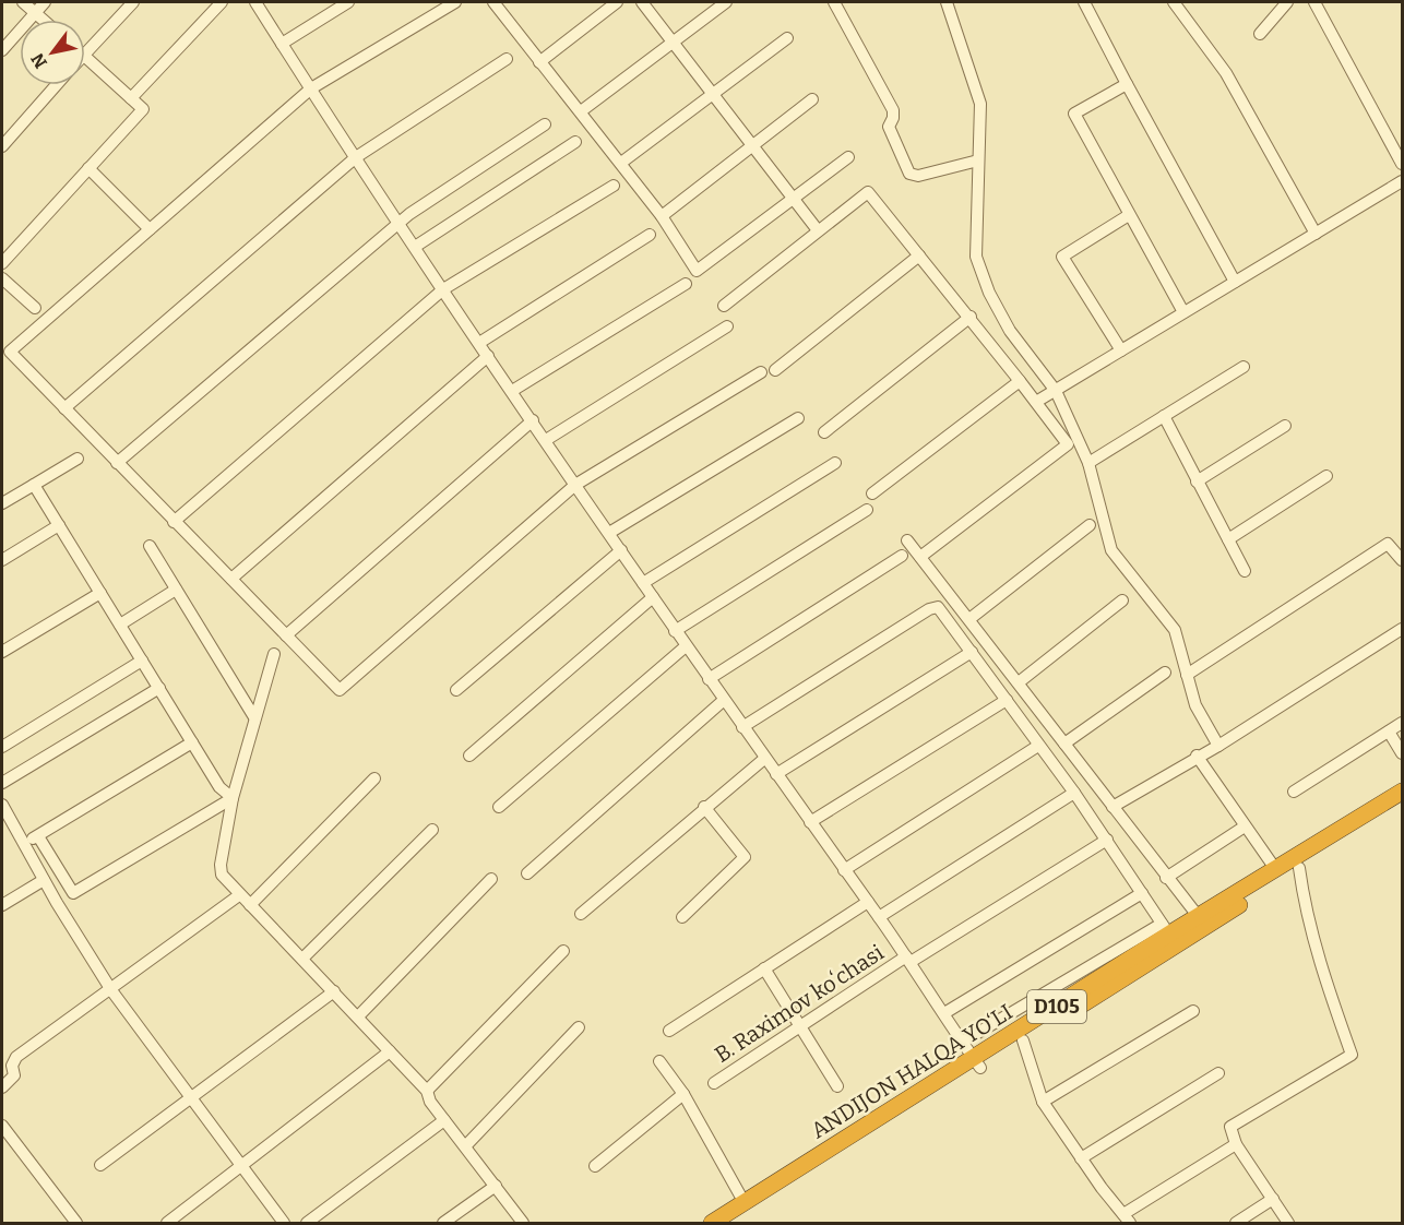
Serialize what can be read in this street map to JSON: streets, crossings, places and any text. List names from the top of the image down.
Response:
{
  "streets": {
    "highway": ["D105", "ANDIJON HALQA YO‘LI"],
    "street": ["B. Raximov koʻchasi"]
  },
  "north": "bottom left"
}
